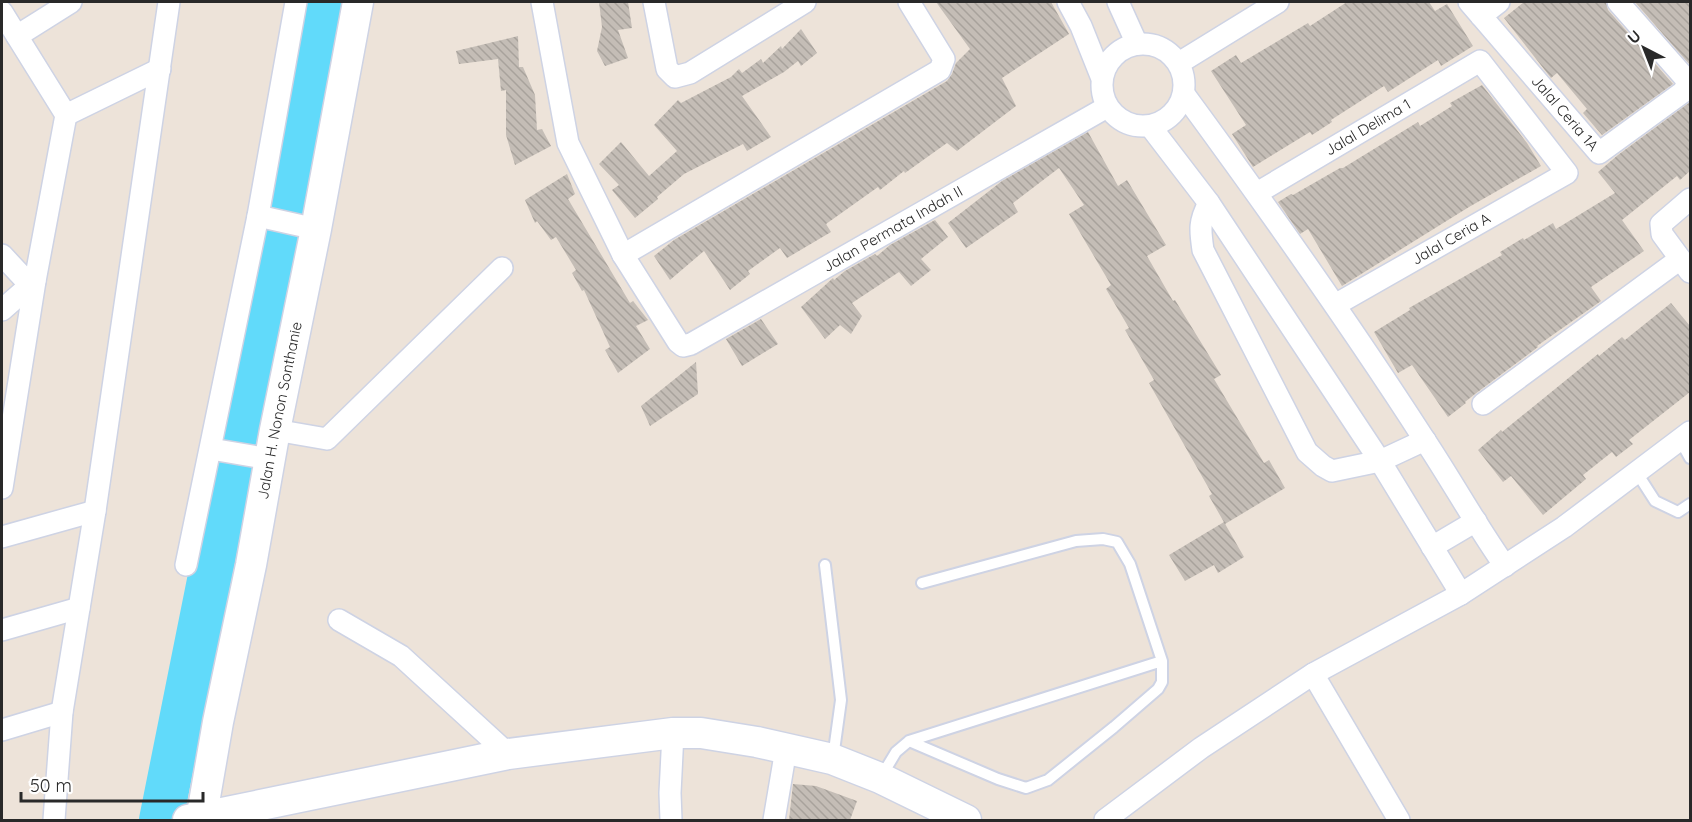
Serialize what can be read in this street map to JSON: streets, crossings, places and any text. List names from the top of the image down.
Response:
{
  "streets": {
    "street": [
      "Jalal Ceria 1A",
      "Jalal Delima 1",
      "Jalan Permata Indah II",
      "Jalal Ceria A",
      "Jalan H. Nonon Sonthanie"
    ]
  },
  "crossings": [
    ["Jalal Delima 1", "Jalal Ceria A"]
  ],
  "scale_bar": "50 m",
  "north": "top left"
}
